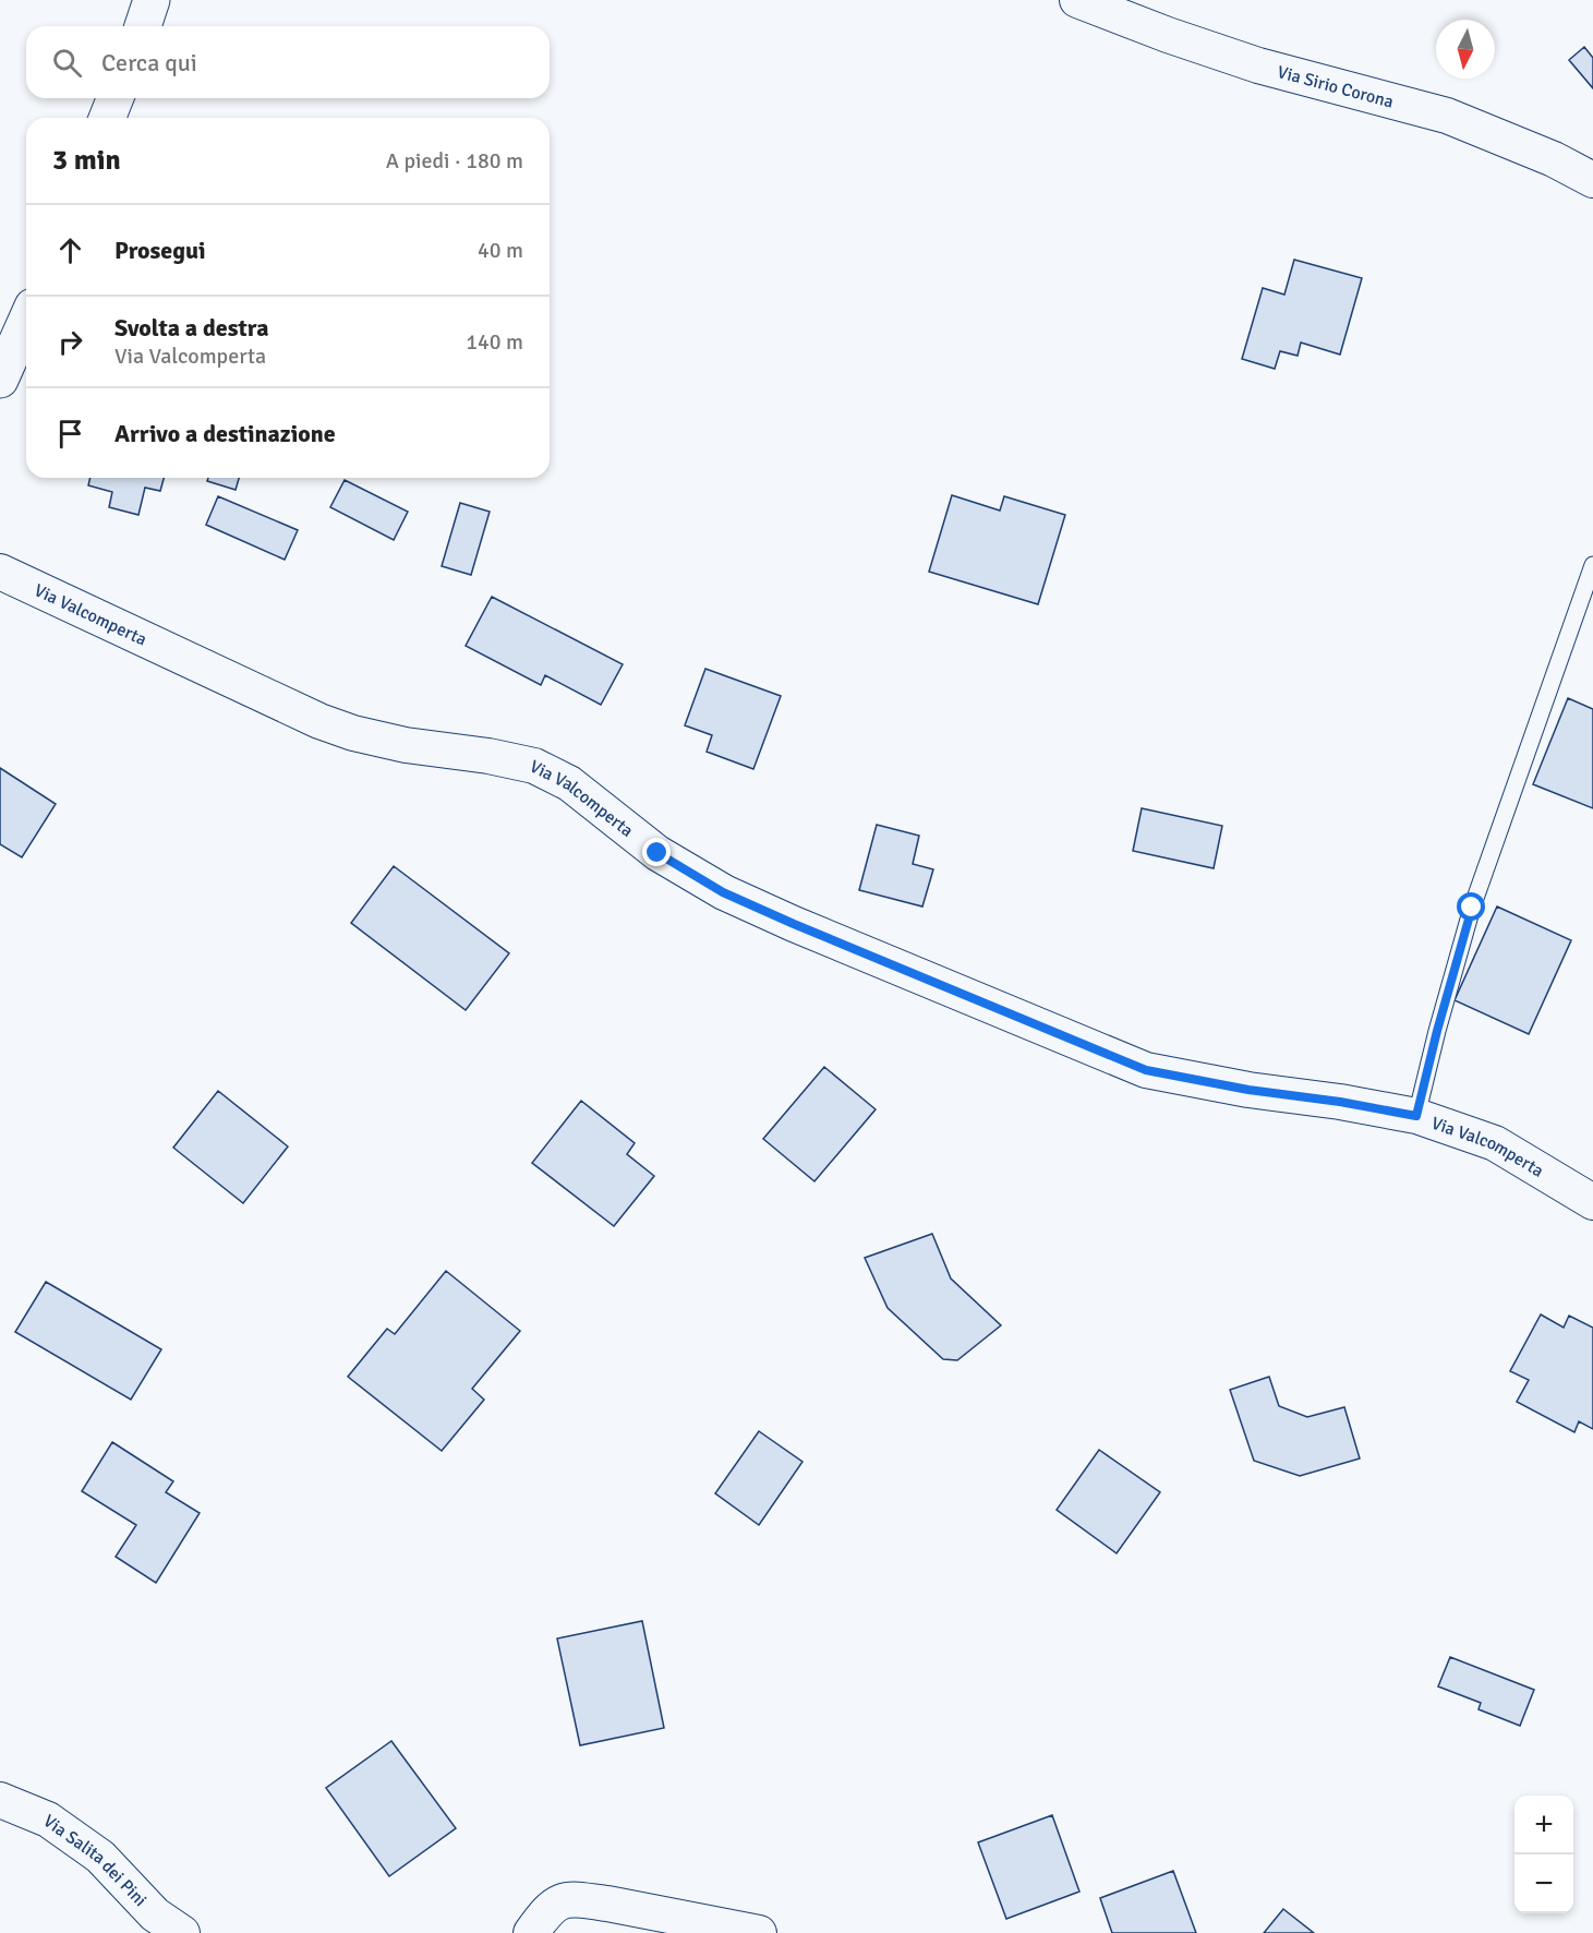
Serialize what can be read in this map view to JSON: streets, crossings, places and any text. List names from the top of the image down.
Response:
{
  "streets": {
    "street": ["Via Sirio Corona", "Via Valcomperta", "Via Salita dei Pini"]
  },
  "north": "bottom",
  "page": {
    "search": "Cerca qui",
    "heading": ["3 min", "A piedi · 180 m"],
    "list": [
      ["Prosegui", "40 m"],
      ["Svolta a destra", "Via Valcomperta", "140 m"],
      "Arrivo a destinazione"
    ],
    "map_buttons": ["+", "−"]
  }
}
